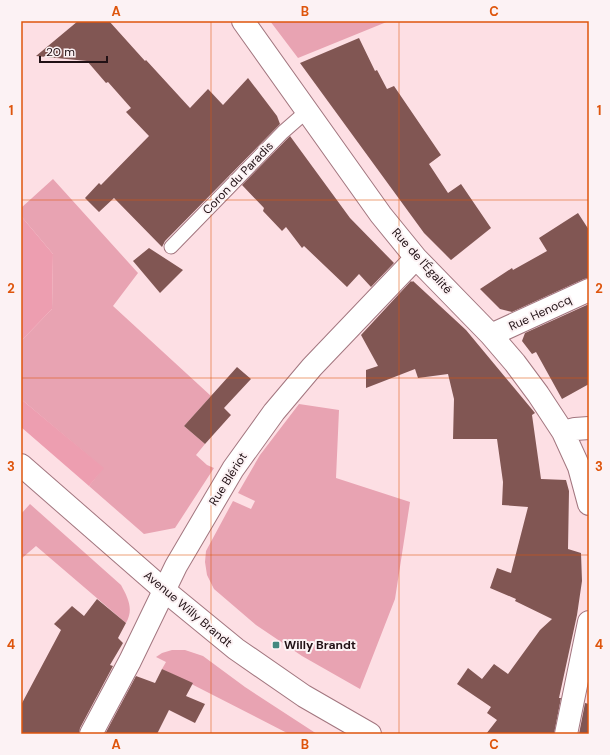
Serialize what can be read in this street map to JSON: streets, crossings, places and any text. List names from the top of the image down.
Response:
{
  "streets": {
    "street": [
      "Rue de l'Égalité",
      "Rue Henocq",
      "Rue Blériot",
      "Avenue Willy Brandt"
    ],
    "lane": ["Coron du Paradis"]
  },
  "crossings": [
    ["Coron du Paradis", "Rue de l'Égalité"],
    ["Rue de l'Égalité", "Rue Henocq"],
    ["Rue de l'Égalité", "Rue Blériot"],
    ["Rue Blériot", "Avenue Willy Brandt"]
  ],
  "places": {
    "transit": ["Willy Brandt"]
  },
  "scale_bar": "20 m",
  "grid": {
    "columns": ["A", "B", "C"],
    "rows": [
      "1",
      "2",
      "3",
      "4"
    ]
  }
}
